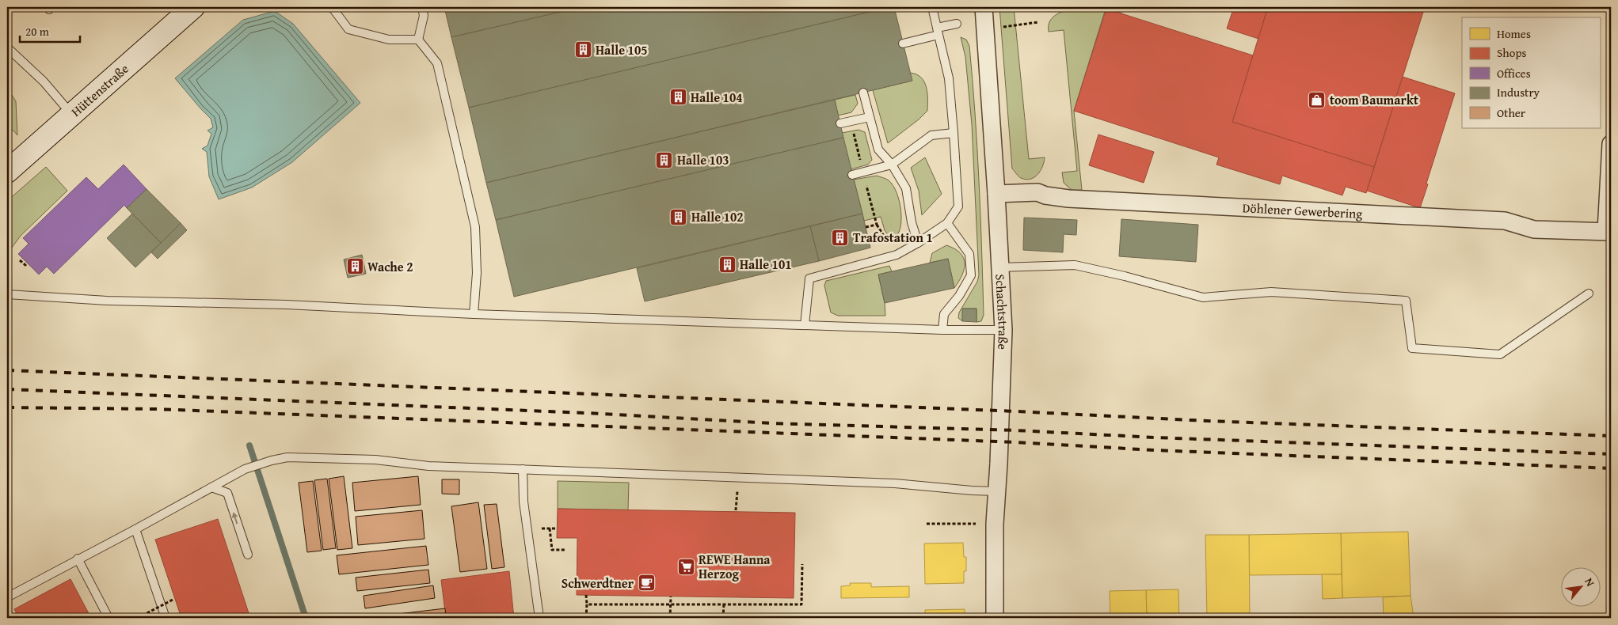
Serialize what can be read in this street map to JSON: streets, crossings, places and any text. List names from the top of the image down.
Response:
{
  "streets": {
    "main road": ["Hüttenstraße"],
    "street": ["Döhlener Gewerbering", "Schachtstraße"]
  },
  "crossings": [
    ["Döhlener Gewerbering", "Schachtstraße"]
  ],
  "places": {
    "building": [
      "Halle 105",
      "Halle 104",
      "Halle 103",
      "Halle 102",
      "Trafostation 1",
      "Halle 101",
      "Wache 2"
    ],
    "shop": ["toom Baumarkt"],
    "supermarket": ["REWE Hanna Herzog"],
    "cafe": ["Schwerdtner"]
  },
  "legend": [
    "Homes",
    "Shops",
    "Offices",
    "Industry",
    "Other"
  ],
  "scale_bar": "20 m",
  "north": "top right"
}
